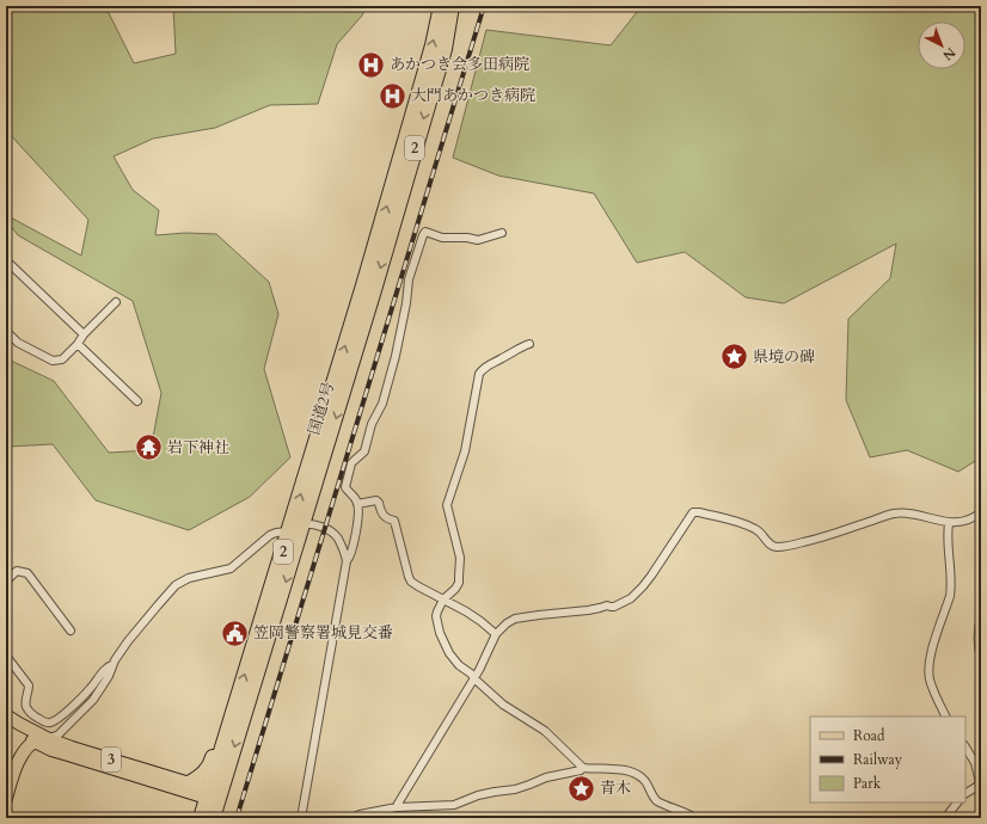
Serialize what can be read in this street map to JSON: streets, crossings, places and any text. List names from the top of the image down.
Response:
{
  "streets": {
    "highway": ["2", "国道2号"],
    "main road": ["3"]
  },
  "crossings": [
    ["国道2号", "3"]
  ],
  "places": {
    "hospital": ["あかつき会多田病院", "大門あかつき病院"],
    "place": ["県境の碑", "青木"],
    "temple": ["岩下神社"],
    "public building": ["笠岡警察署城見交番"]
  },
  "legend": ["Road", "Railway", "Park"],
  "north": "bottom right"
}
